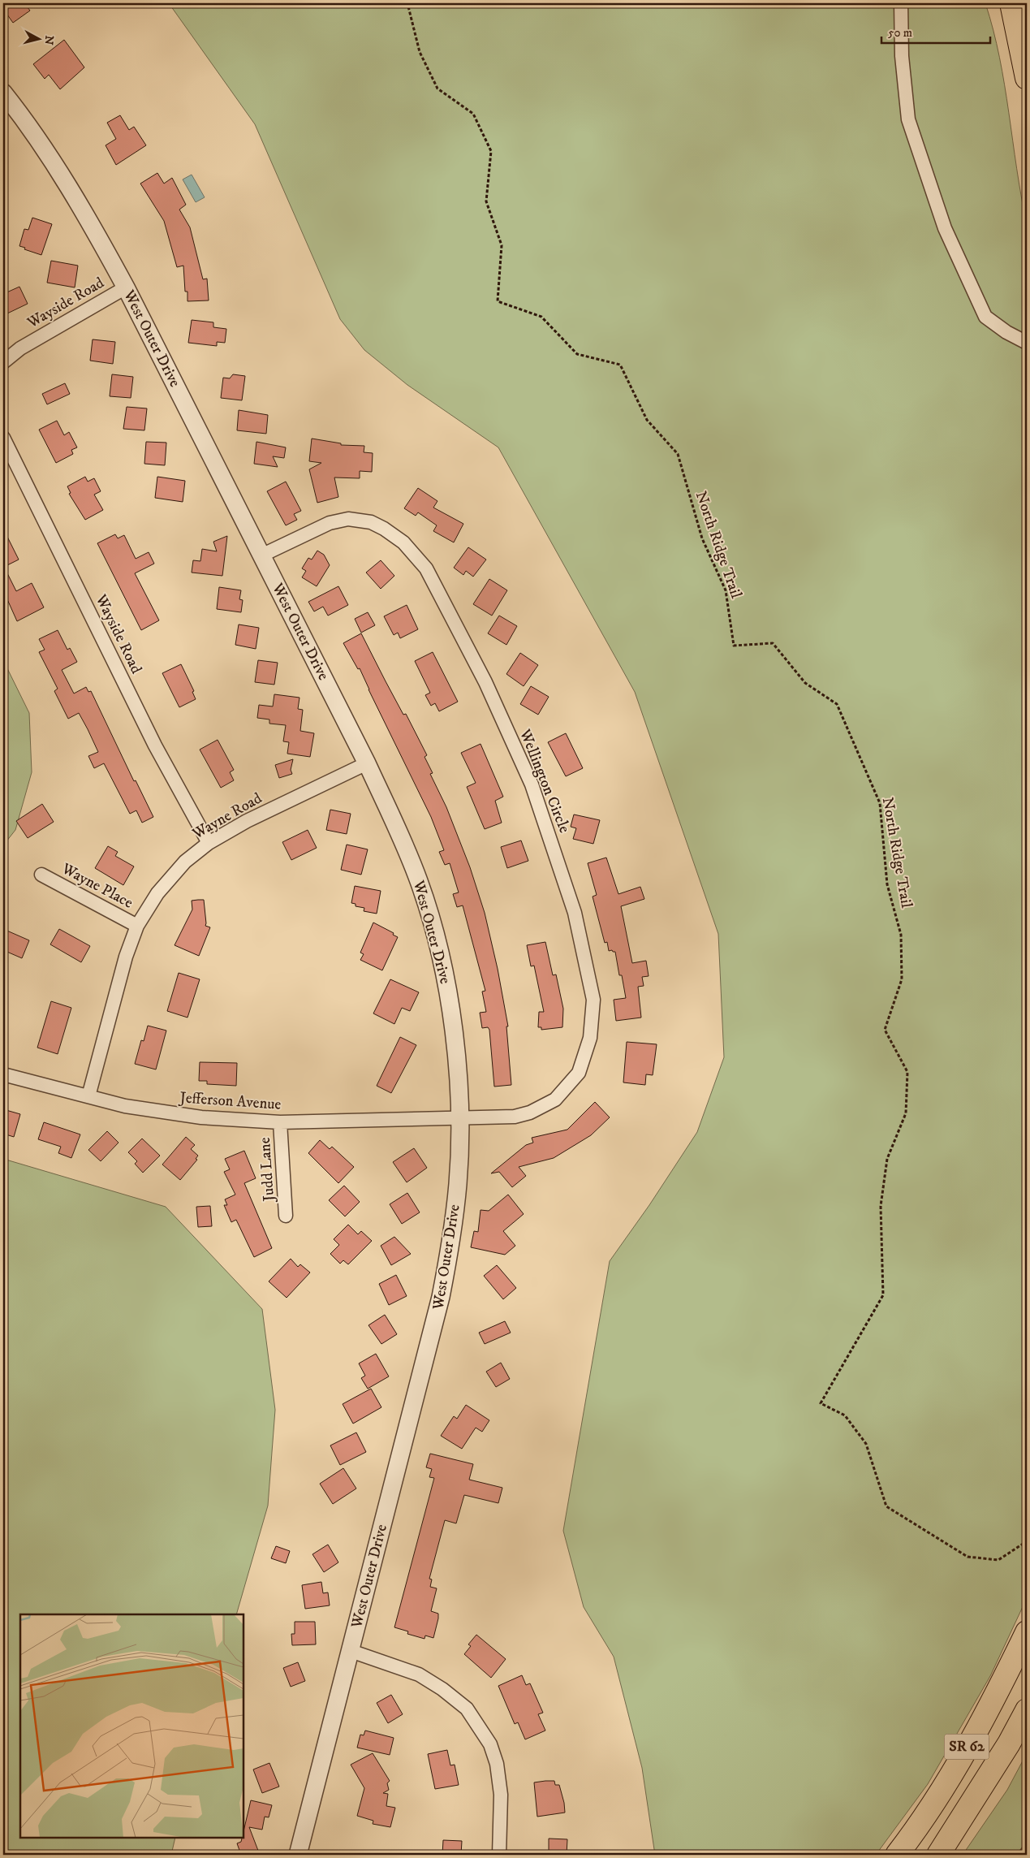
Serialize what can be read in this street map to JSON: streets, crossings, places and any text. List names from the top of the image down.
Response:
{
  "streets": {
    "highway": ["SR 62"],
    "street": [
      "Wayside Road",
      "West Outer Drive",
      "Wellington Circle",
      "Wayne Road",
      "Wayne Place",
      "Jefferson Avenue",
      "Judd Lane"
    ],
    "path": ["North Ridge Trail"]
  },
  "crossings": [
    ["Wayside Road", "West Outer Drive"],
    ["Wayside Road", "Wayne Road"],
    ["West Outer Drive", "Wellington Circle"],
    ["West Outer Drive", "Wayne Road"],
    ["West Outer Drive", "Jefferson Avenue"],
    ["Wellington Circle", "Jefferson Avenue"],
    ["Wayne Road", "Wayne Place"],
    ["Wayne Road", "Jefferson Avenue"],
    ["Jefferson Avenue", "Judd Lane"]
  ],
  "scale_bar": "50 m",
  "north": "right"
}
